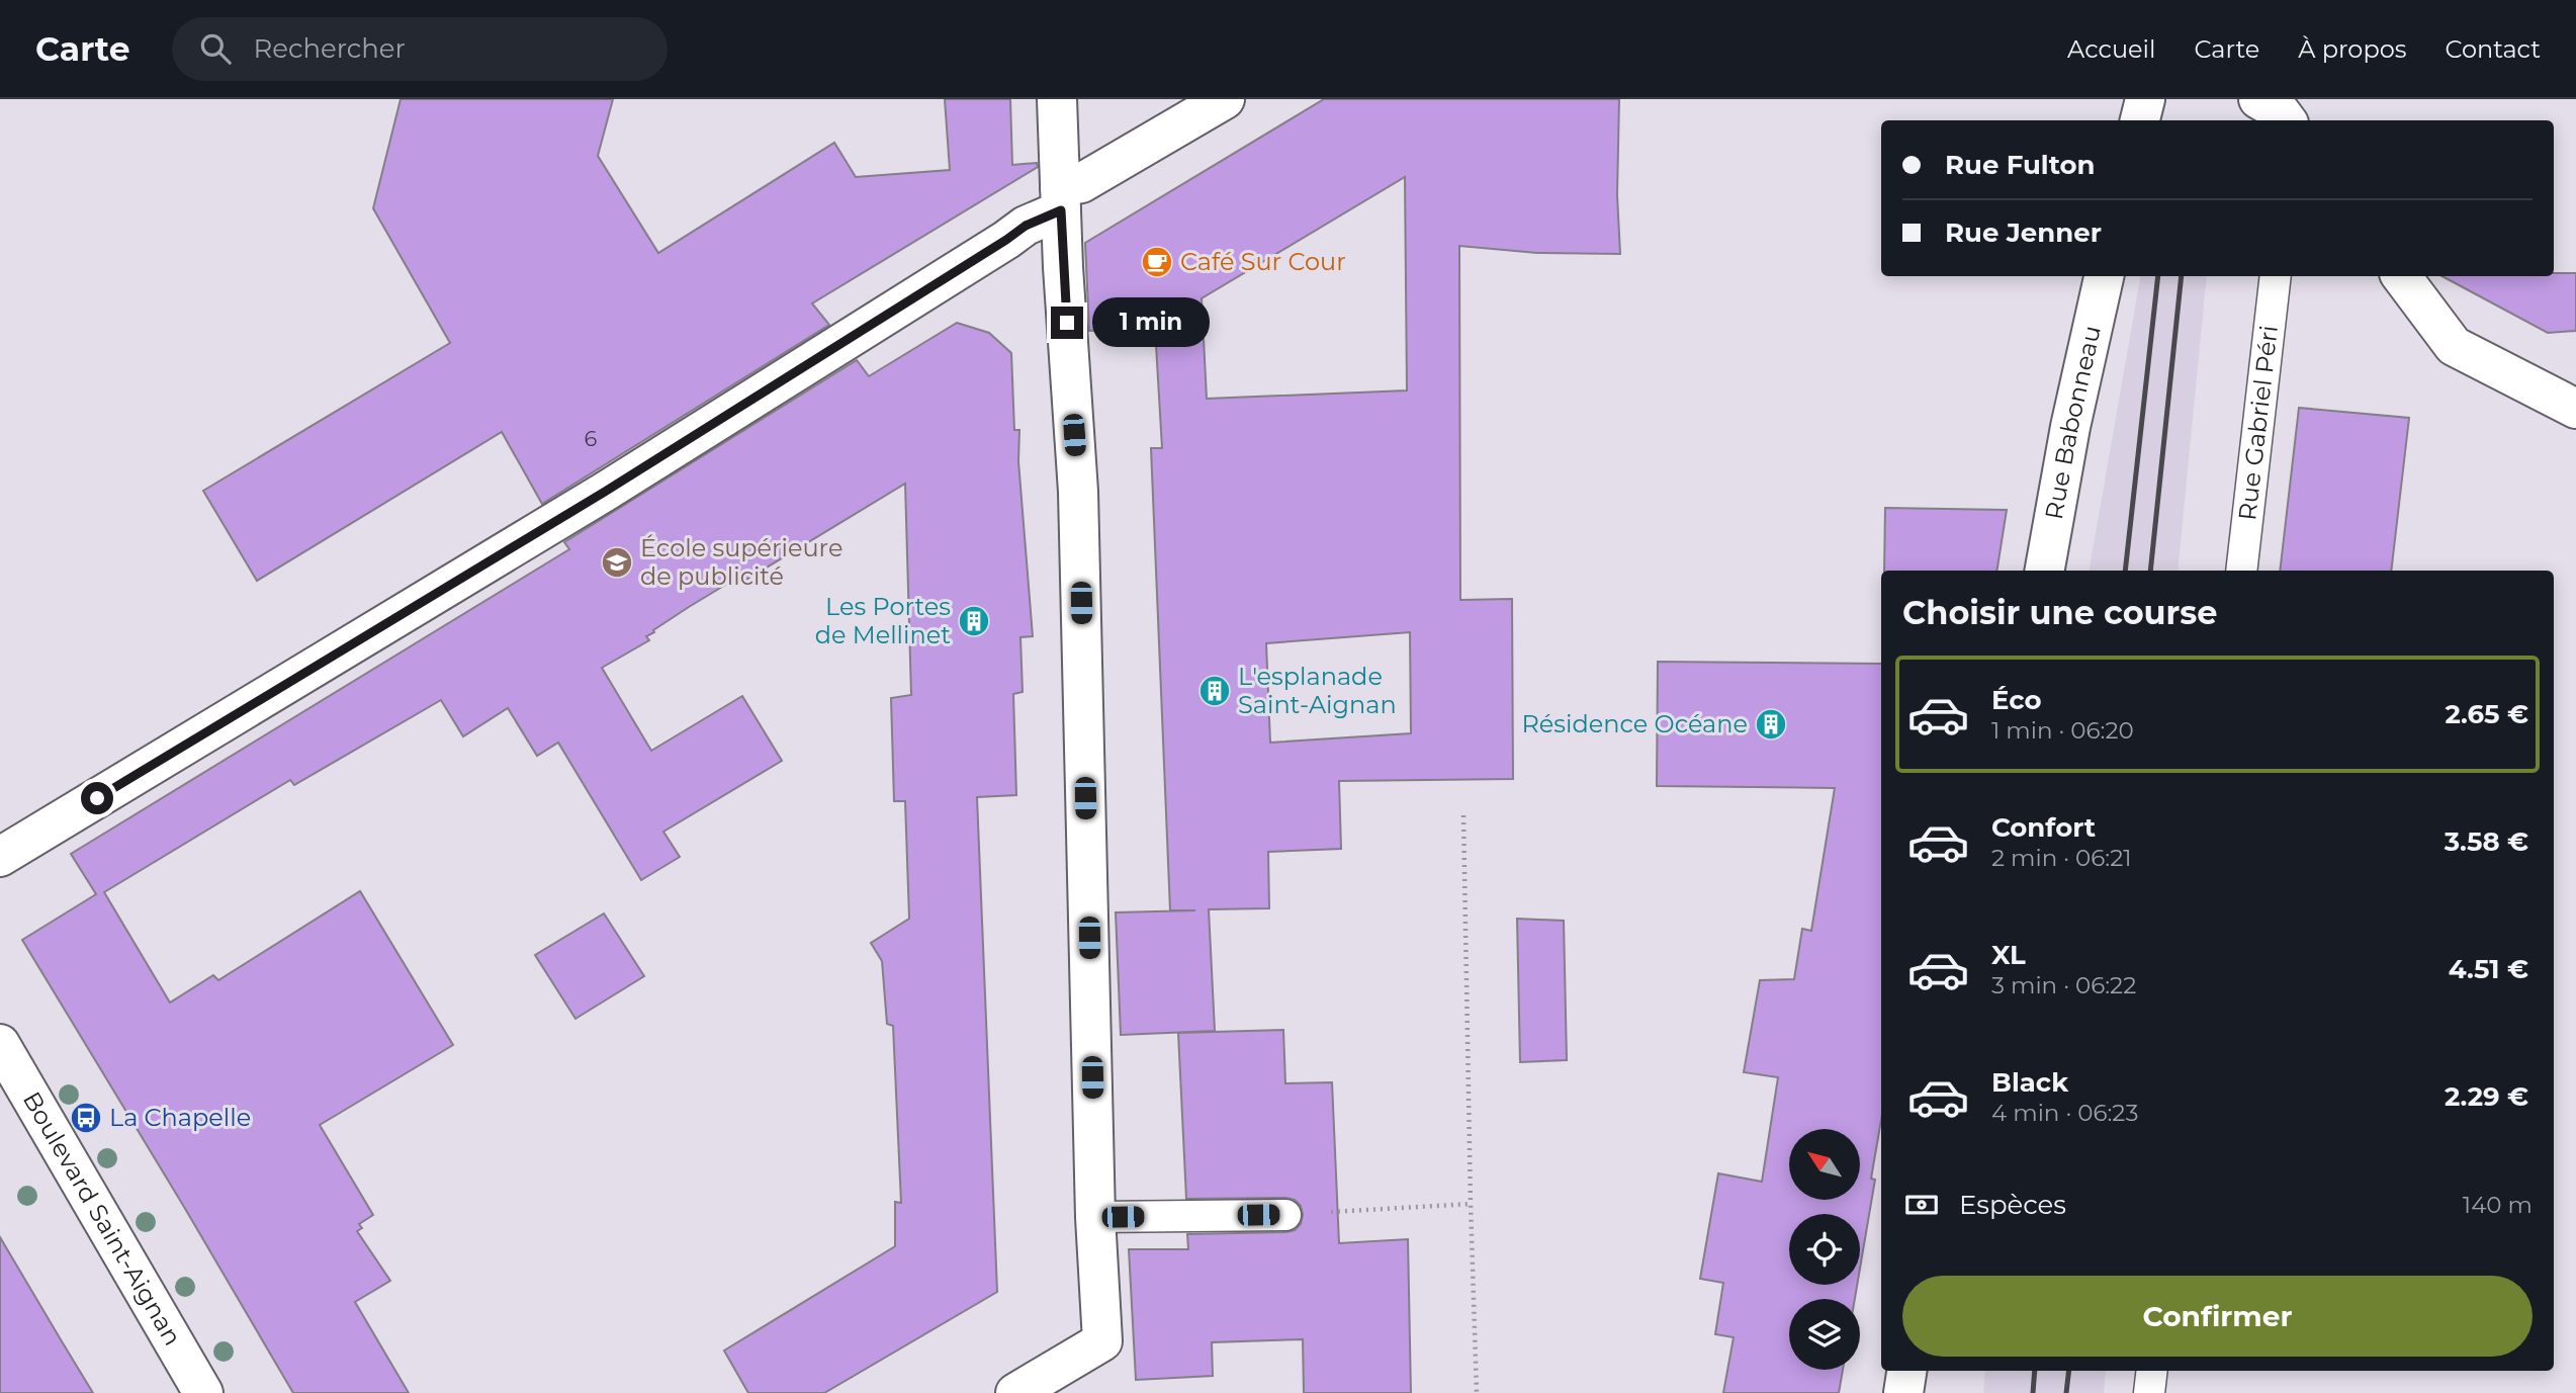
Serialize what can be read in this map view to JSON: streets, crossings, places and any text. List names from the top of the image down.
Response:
{
  "streets": {
    "street": ["Rue Babonneau", "Boulevard Saint-Aignan"],
    "lane": ["Rue Gabriel Péri"]
  },
  "places": {
    "cafe": ["Café Sur Cour"],
    "school or university": ["École supérieure de publicité"],
    "building": ["Les Portes de Mellinet", "L'esplanade Saint-Aignan", "Résidence Océane"],
    "bus stop": ["La Chapelle"]
  },
  "house_numbers": ["6"],
  "north": "top left",
  "page": {
    "header": "Carte",
    "search": "Rechercher",
    "nav": [
      "Accueil",
      "Carte",
      "À propos",
      "Contact"
    ],
    "banner": ["Rue Fulton", "Rue Jenner"],
    "bubble": "1 min",
    "heading": "Choisir une course",
    "list": [
      {
        "name": "Éco",
        "note": "1 min · 06:20",
        "value": "2.65 €"
      },
      {
        "name": "Confort",
        "note": "2 min · 06:21",
        "value": "3.58 €"
      },
      {
        "name": "XL",
        "note": "3 min · 06:22",
        "value": "4.51 €"
      },
      {
        "name": "Black",
        "note": "4 min · 06:23",
        "value": "2.29 €"
      }
    ],
    "pay": ["Espèces", "140 m"],
    "buttons": "Confirmer"
  }
}
